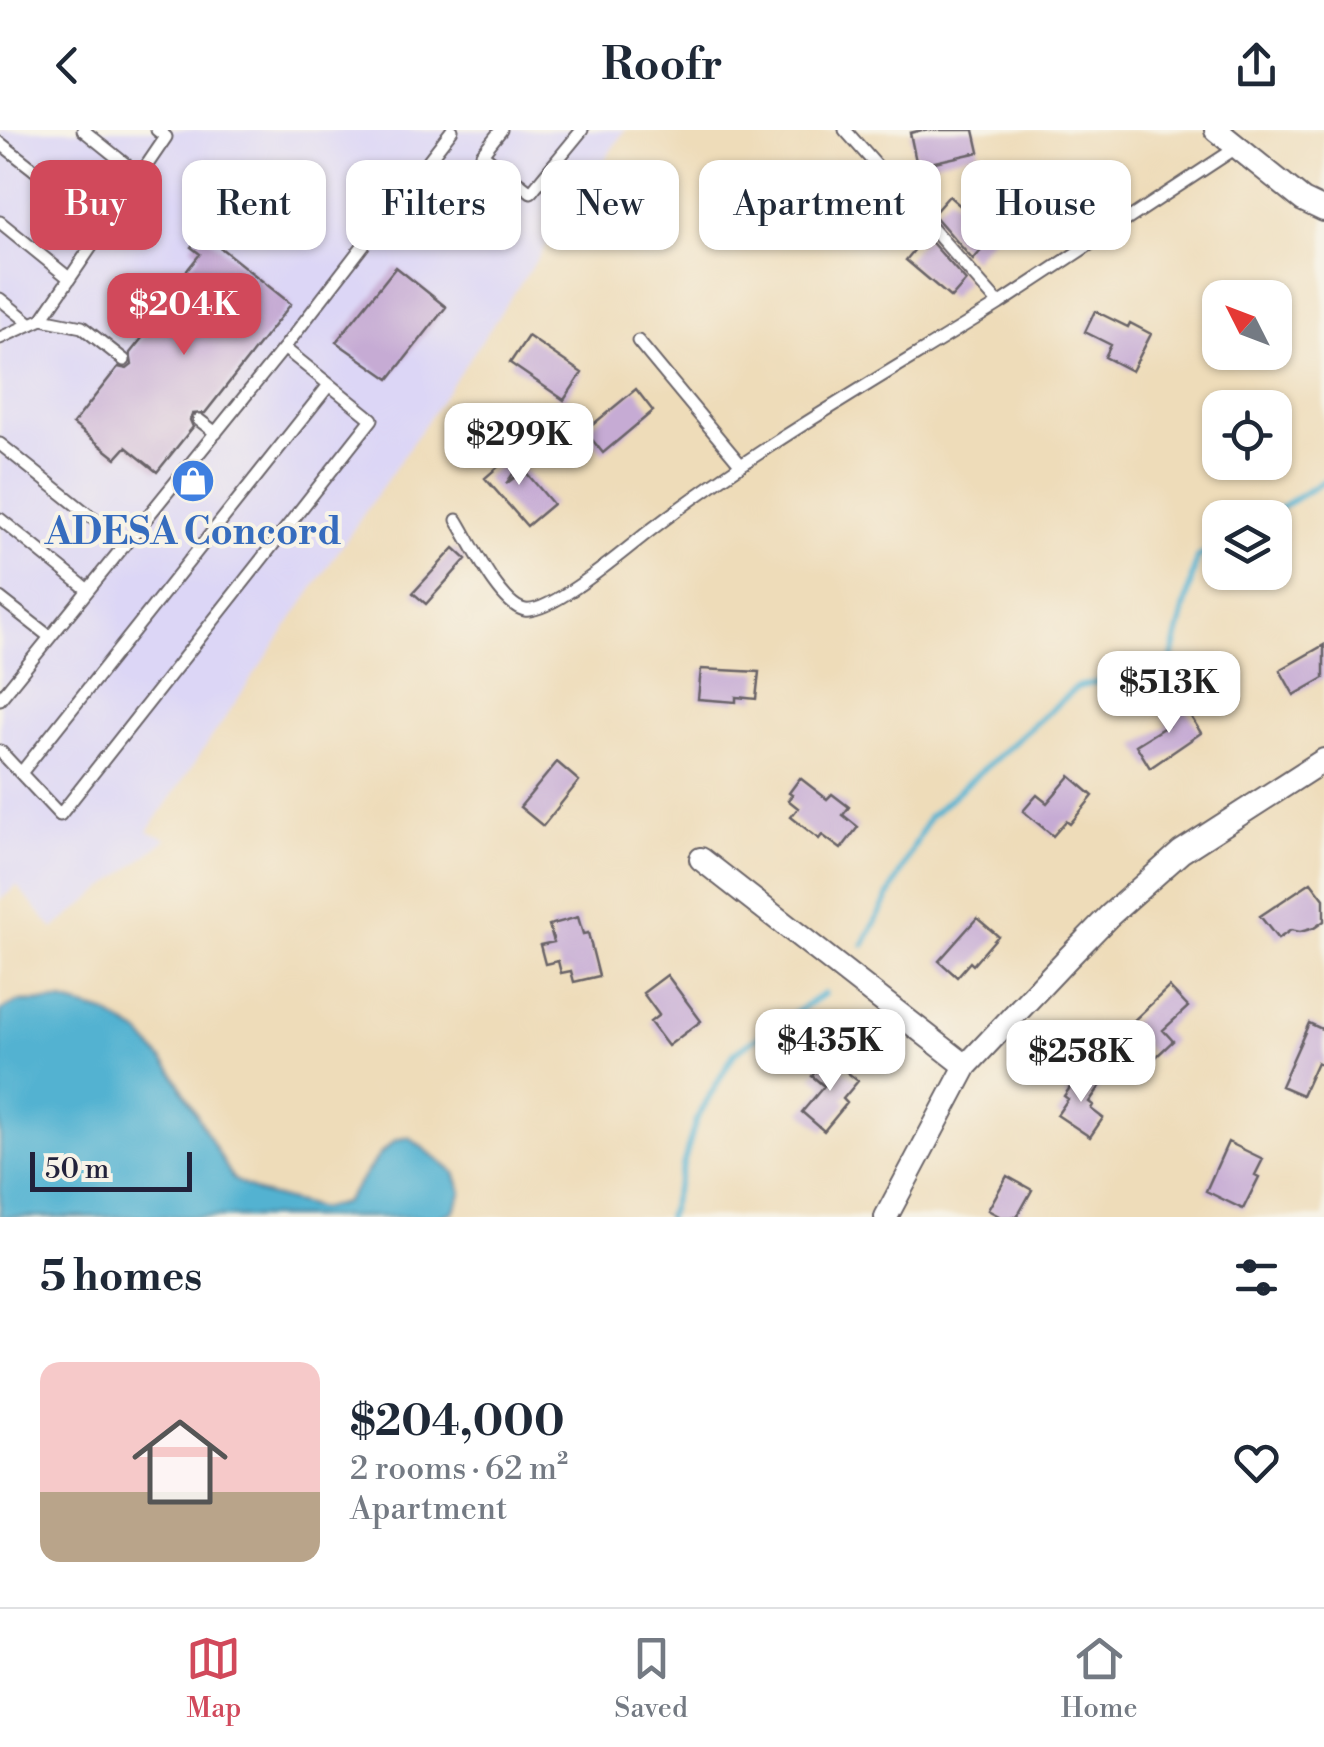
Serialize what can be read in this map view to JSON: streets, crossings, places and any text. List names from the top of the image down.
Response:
{
  "places": {
    "shop": ["ADESA Concord"]
  },
  "scale_bar": "50 m",
  "north": "top left",
  "page": {
    "header": "Roofr",
    "chip": [
      "Buy",
      "Rent",
      "Filters",
      "New",
      "Apartment",
      "House"
    ],
    "price": [
      "$204K",
      "$299K",
      "$513K",
      "$435K",
      "$258K"
    ],
    "scale": "50 m",
    "heading": "5 homes",
    "list": [
      {
        "name": "$204,000",
        "note": "2 rooms · 62 m² · Apartment"
      }
    ],
    "tabs": ["Map", "Saved", "Home"]
  }
}
